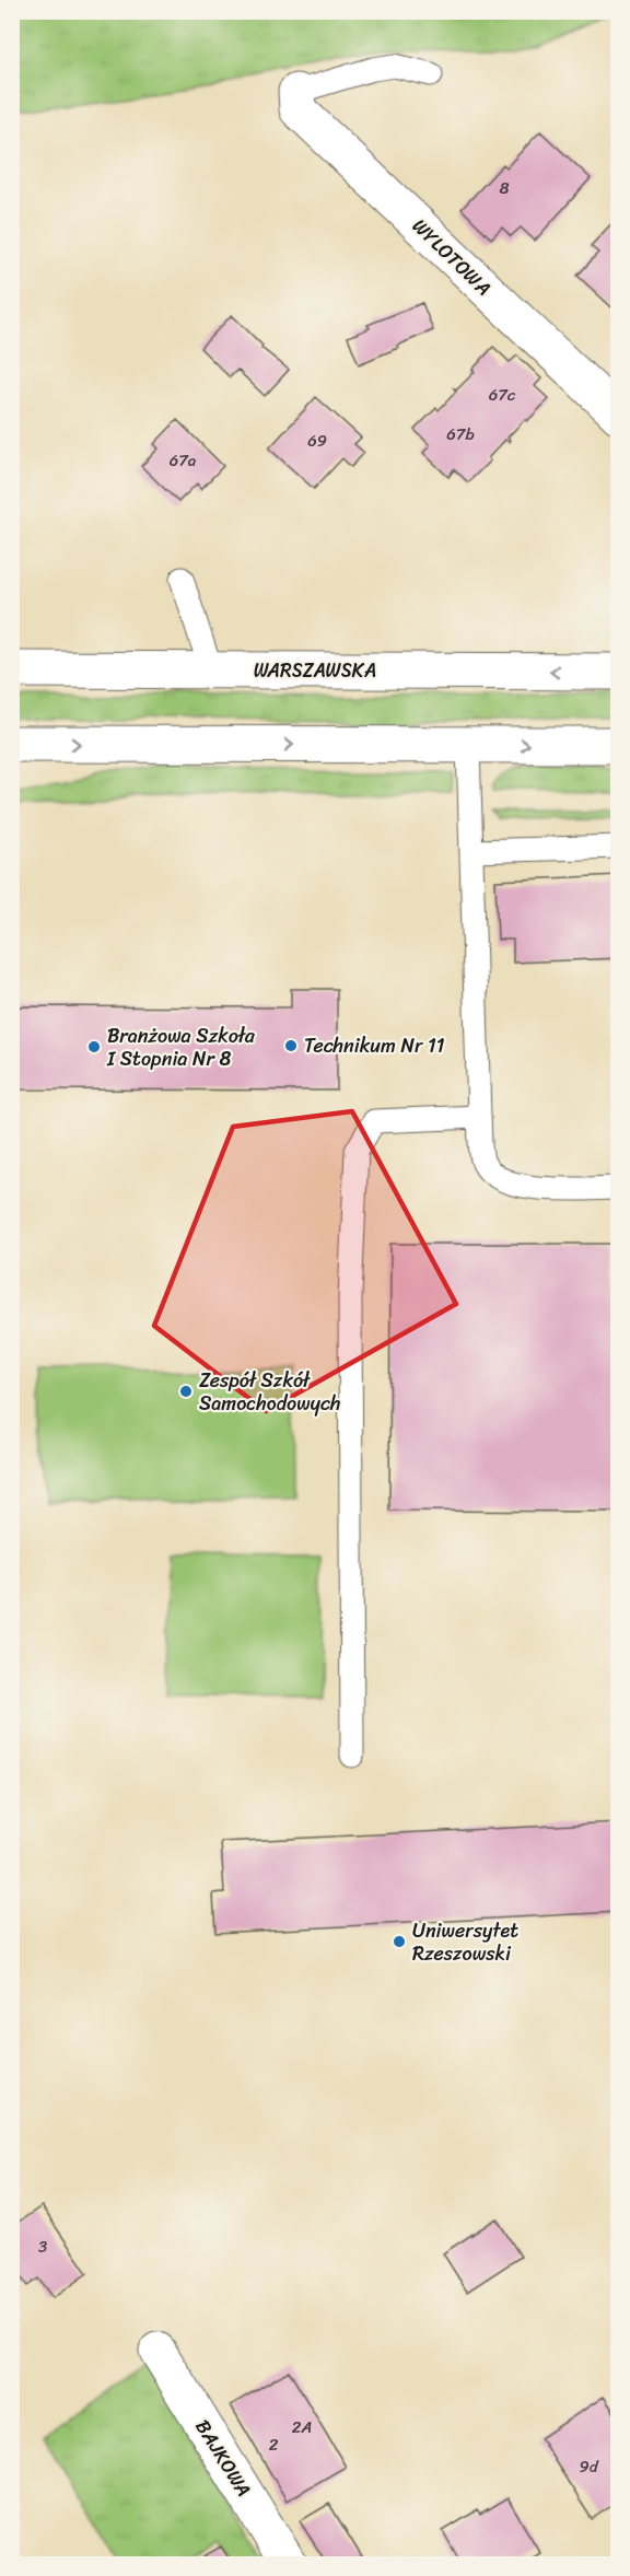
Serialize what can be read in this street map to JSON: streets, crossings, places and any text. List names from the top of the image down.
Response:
{
  "streets": {
    "main road": ["WYLOTOWA", "WARSZAWSKA", "BAJKOWA"]
  },
  "places": [
    "Technikum Nr 11",
    "Branżowa Szkoła I Stopnia Nr 8",
    "Zespół Szkół Samochodowych",
    "Uniwersytet Rzeszowski"
  ],
  "house_numbers": [
    "8",
    "67c",
    "67b",
    "69",
    "67a",
    "3",
    "2A",
    "2",
    "9d"
  ]
}
